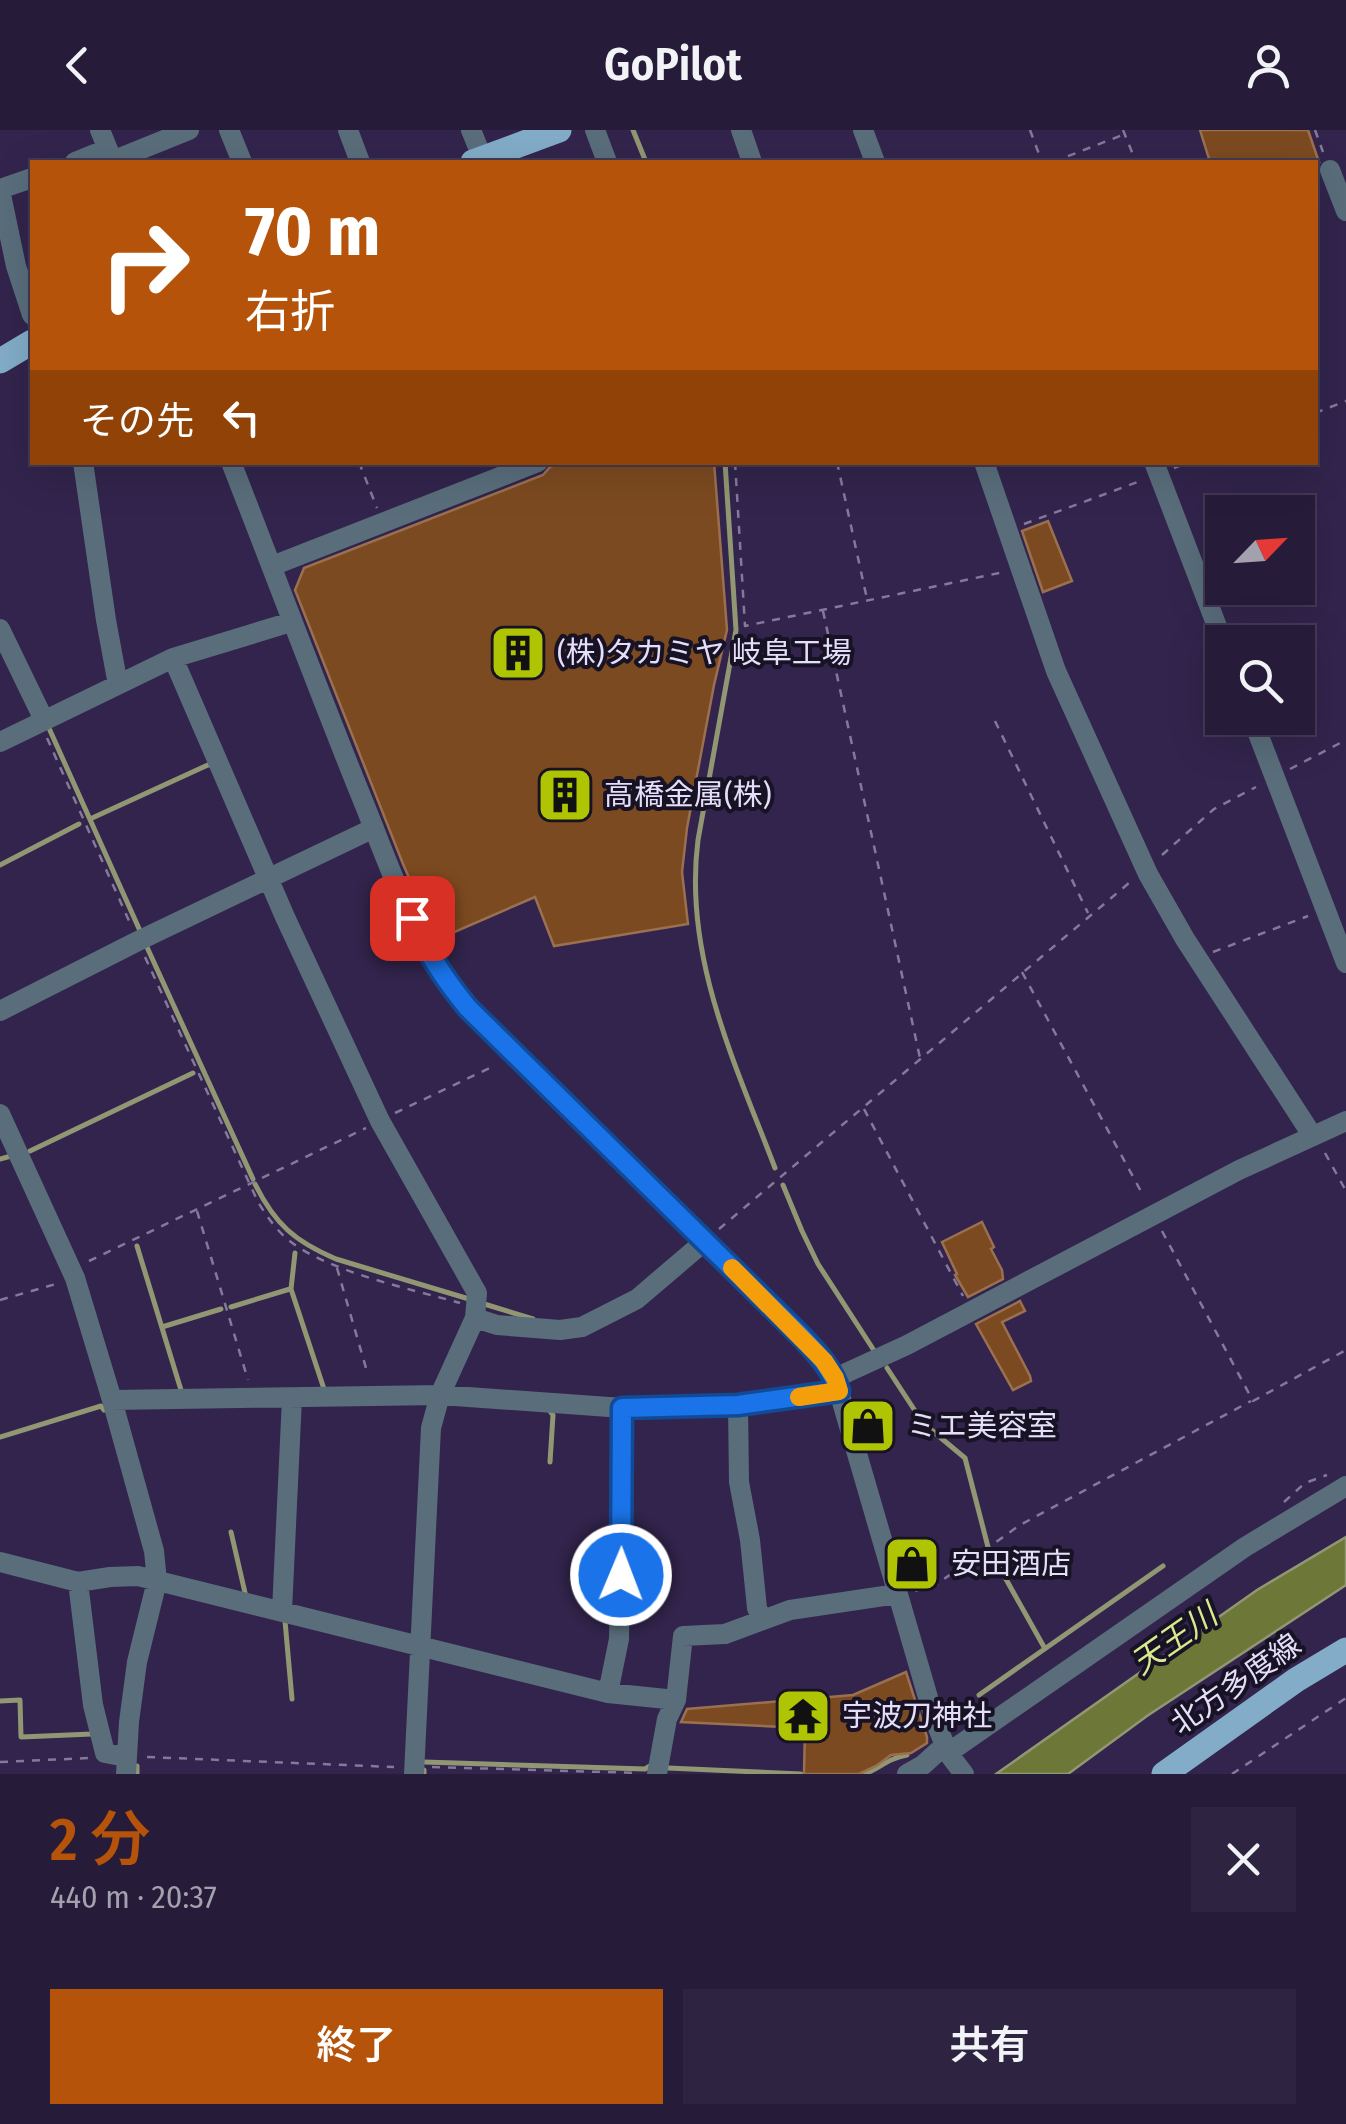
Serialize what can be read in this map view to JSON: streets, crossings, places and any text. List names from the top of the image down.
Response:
{
  "streets": {
    "main road": ["北方多度線"]
  },
  "water": ["天王川"],
  "places": {
    "building": ["(株)タカミヤ 岐阜工場", "高橋金属(株)"],
    "shop": ["ミエ美容室", "安田酒店"],
    "temple": ["宇波刀神社"]
  },
  "north": "top right",
  "page": {
    "header": "GoPilot",
    "turn": ["70 m", "右折"],
    "then": "その先",
    "heading": ["2 分", "440 m · 20:37"],
    "buttons": ["終了", "共有"]
  }
}
